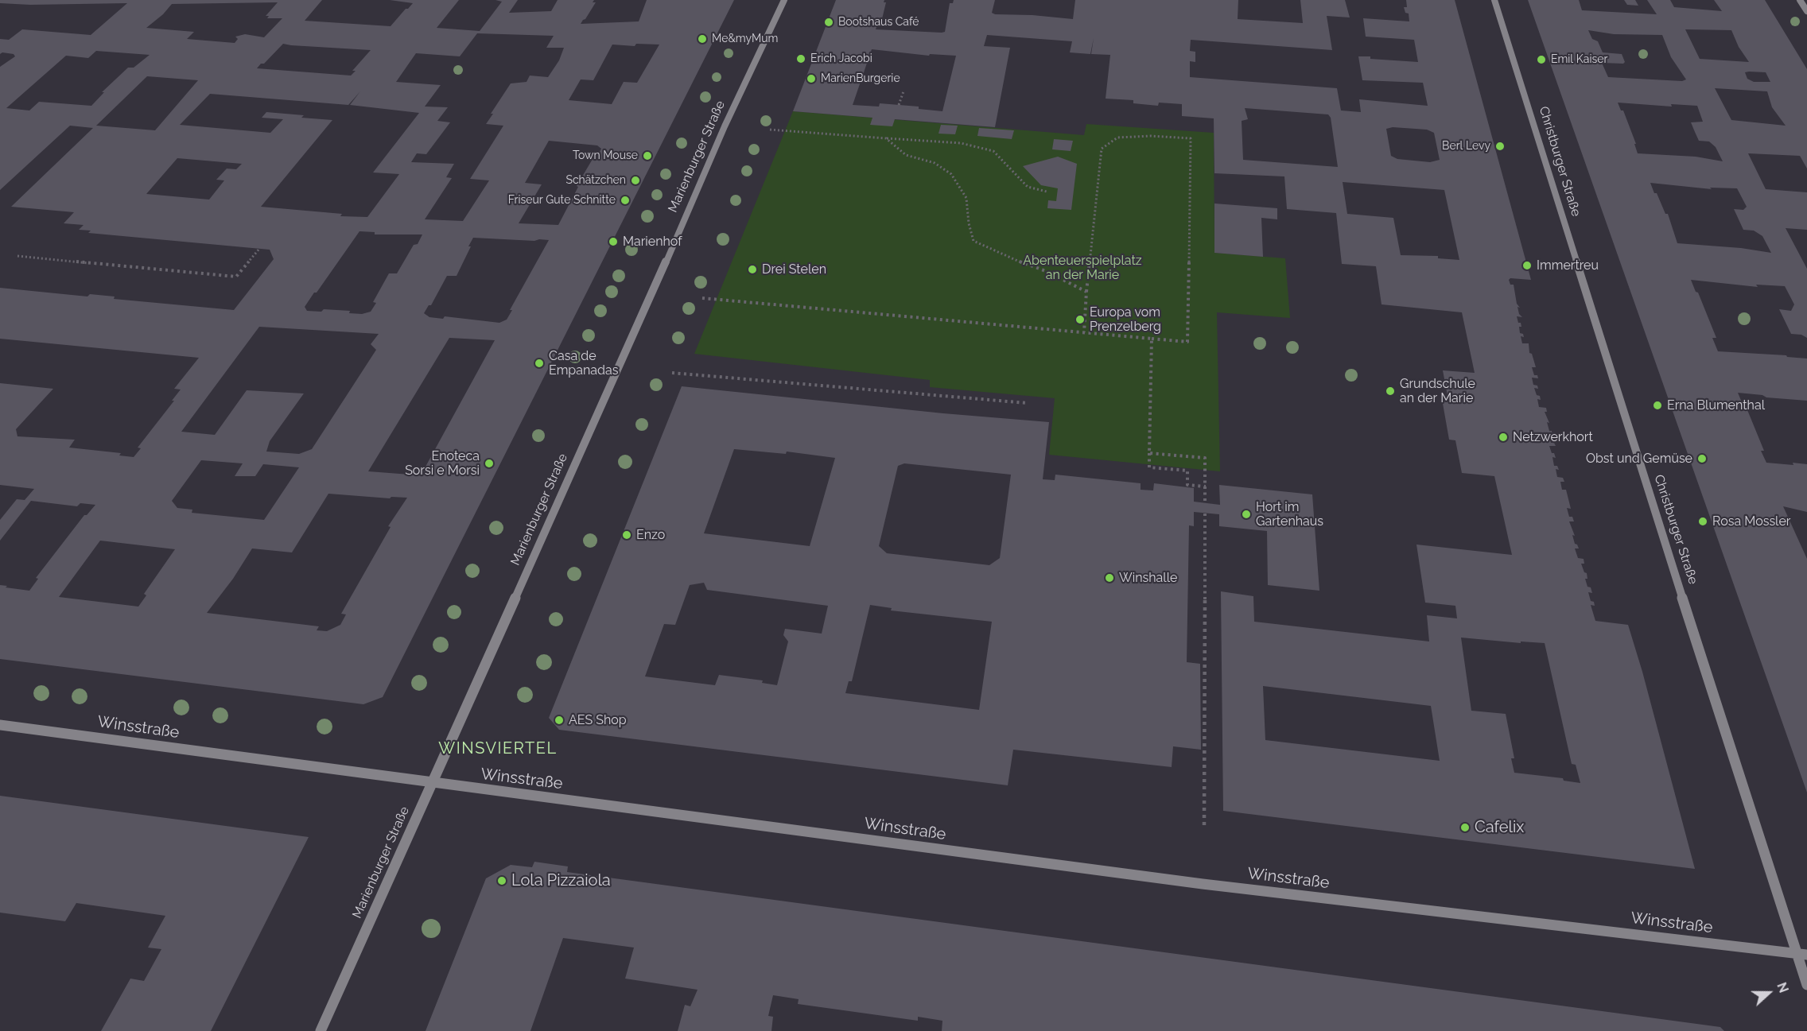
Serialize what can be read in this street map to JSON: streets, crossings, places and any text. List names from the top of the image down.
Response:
{
  "streets": {
    "street": ["Marienburger Straße", "Christburger Straße", "Winsstraße"]
  },
  "crossings": [
    ["Marienburger Straße", "Winsstraße"],
    ["Christburger Straße", "Winsstraße"]
  ],
  "districts": ["WINSVIERTEL"],
  "parks": ["Abenteuerspielplatz an der Marie"],
  "places": [
    "Bootshaus Café",
    "Me&myMum",
    "Erich Jacobi",
    "Emil Kaiser",
    "MarienBurgerie",
    "Berl Levy",
    "Town Mouse",
    "Schätzchen",
    "Friseur Gute Schnitte",
    "Marienhof",
    "Immertreu",
    "Drei Stelen",
    "Europa vom Prenzelberg",
    "Casa de Empanadas",
    "Grundschule an der Marie",
    "Erna Blumenthal",
    "Netzwerkhort",
    "Obst und Gemüse",
    "Enoteca Sorsi e Morsi",
    "Hort im Gartenhaus",
    "Rosa Mossler",
    "Enzo",
    "Winshalle",
    "AES Shop",
    "Cafelix",
    "Lola Pizzaiola"
  ],
  "north": "right"
}
